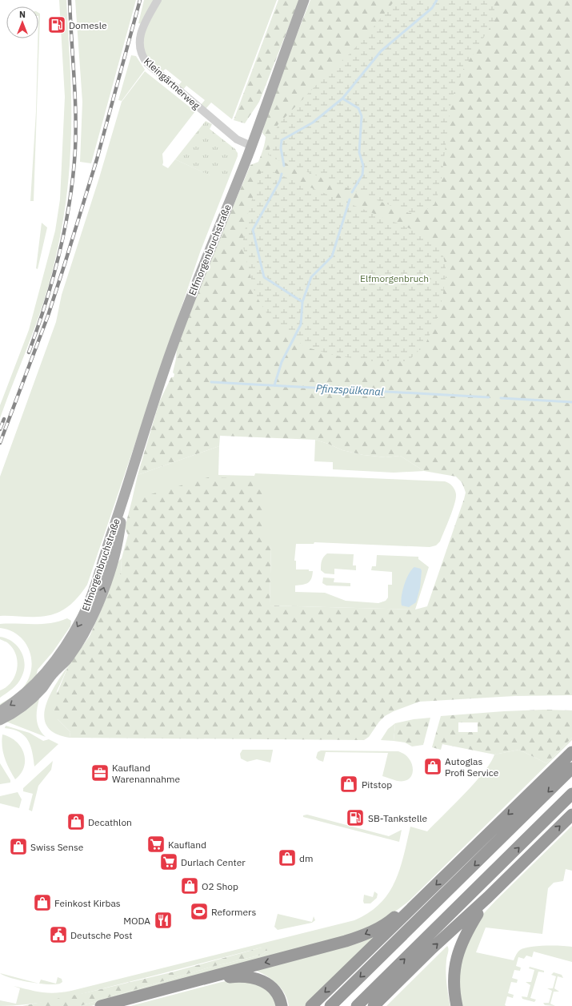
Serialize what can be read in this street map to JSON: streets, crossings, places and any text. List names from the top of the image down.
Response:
{
  "streets": {
    "main road": ["Elfmorgenbruchstraße"],
    "street": ["Kleingärtnerweg"]
  },
  "crossings": [
    ["Kleingärtnerweg", "Elfmorgenbruchstraße"]
  ],
  "water": ["Pfinzspülkanal"],
  "parks": ["Elfmorgenbruch"],
  "places": {
    "fuel station": ["Domesle", "SB-Tankstelle"],
    "shop": [
      "Autoglas Profi Service",
      "Pitstop",
      "Decathlon",
      "Swiss Sense",
      "dm",
      "O2 Shop",
      "Feinkost Kirbas"
    ],
    "office": ["Kaufland Warenannahme"],
    "supermarket": ["Kaufland", "Durlach Center"],
    "sports": ["Reformers"],
    "restaurant": ["MODA"],
    "public building": ["Deutsche Post"]
  },
  "north": "top"
}
